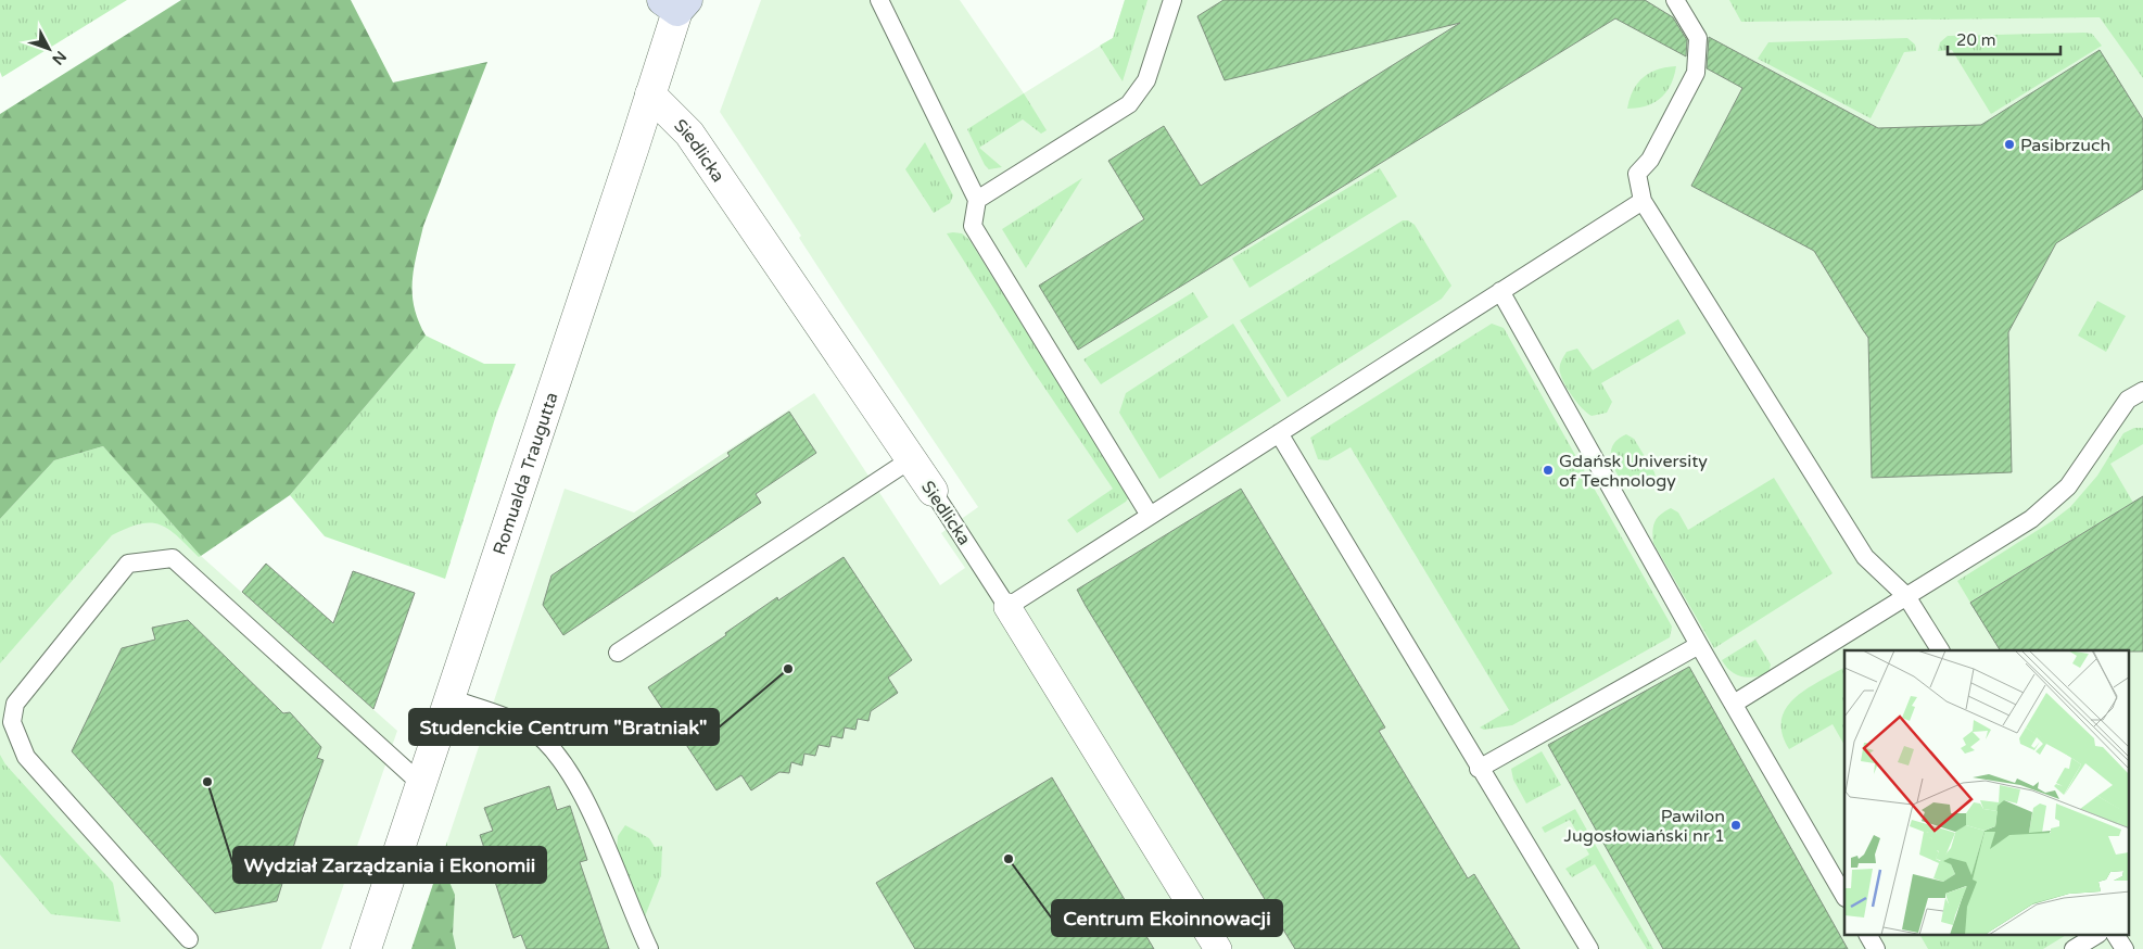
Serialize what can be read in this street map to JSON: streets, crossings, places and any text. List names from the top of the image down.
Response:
{
  "streets": {
    "street": ["Siedlicka", "Romualda Traugutta"]
  },
  "crossings": [
    ["Siedlicka", "Romualda Traugutta"]
  ],
  "places": [
    "Pasibrzuch",
    "Gdańsk University of Technology",
    "Studenckie Centrum \"Bratniak\"",
    "Wydział Zarządzania i Ekonomii",
    "Pawilon Jugosłowiański nr 1",
    "Centrum Ekoinnowacji"
  ],
  "scale_bar": "20 m",
  "north": "bottom right"
}
